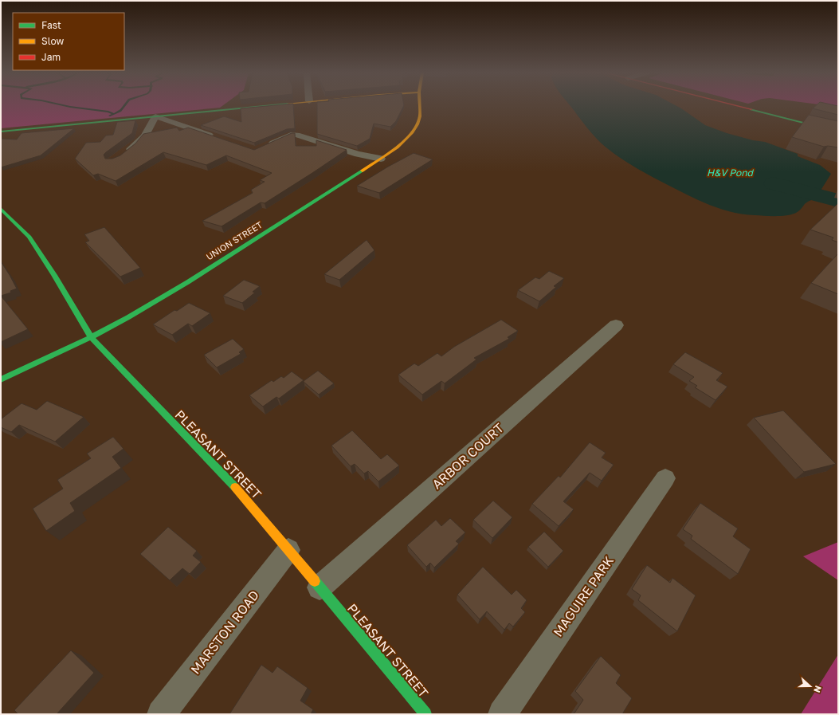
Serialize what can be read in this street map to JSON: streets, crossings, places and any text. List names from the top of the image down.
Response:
{
  "streets": {
    "street": [
      "UNION STREET",
      "PLEASANT STREET",
      "ARBOR COURT",
      "MAGUIRE PARK",
      "MARSTON ROAD"
    ]
  },
  "crossings": [
    ["UNION STREET", "PLEASANT STREET"],
    ["PLEASANT STREET", "ARBOR COURT"],
    ["PLEASANT STREET", "MARSTON ROAD"]
  ],
  "water": ["H&V Pond"],
  "legend": ["Fast", "Slow", "Jam"],
  "north": "right"
}
